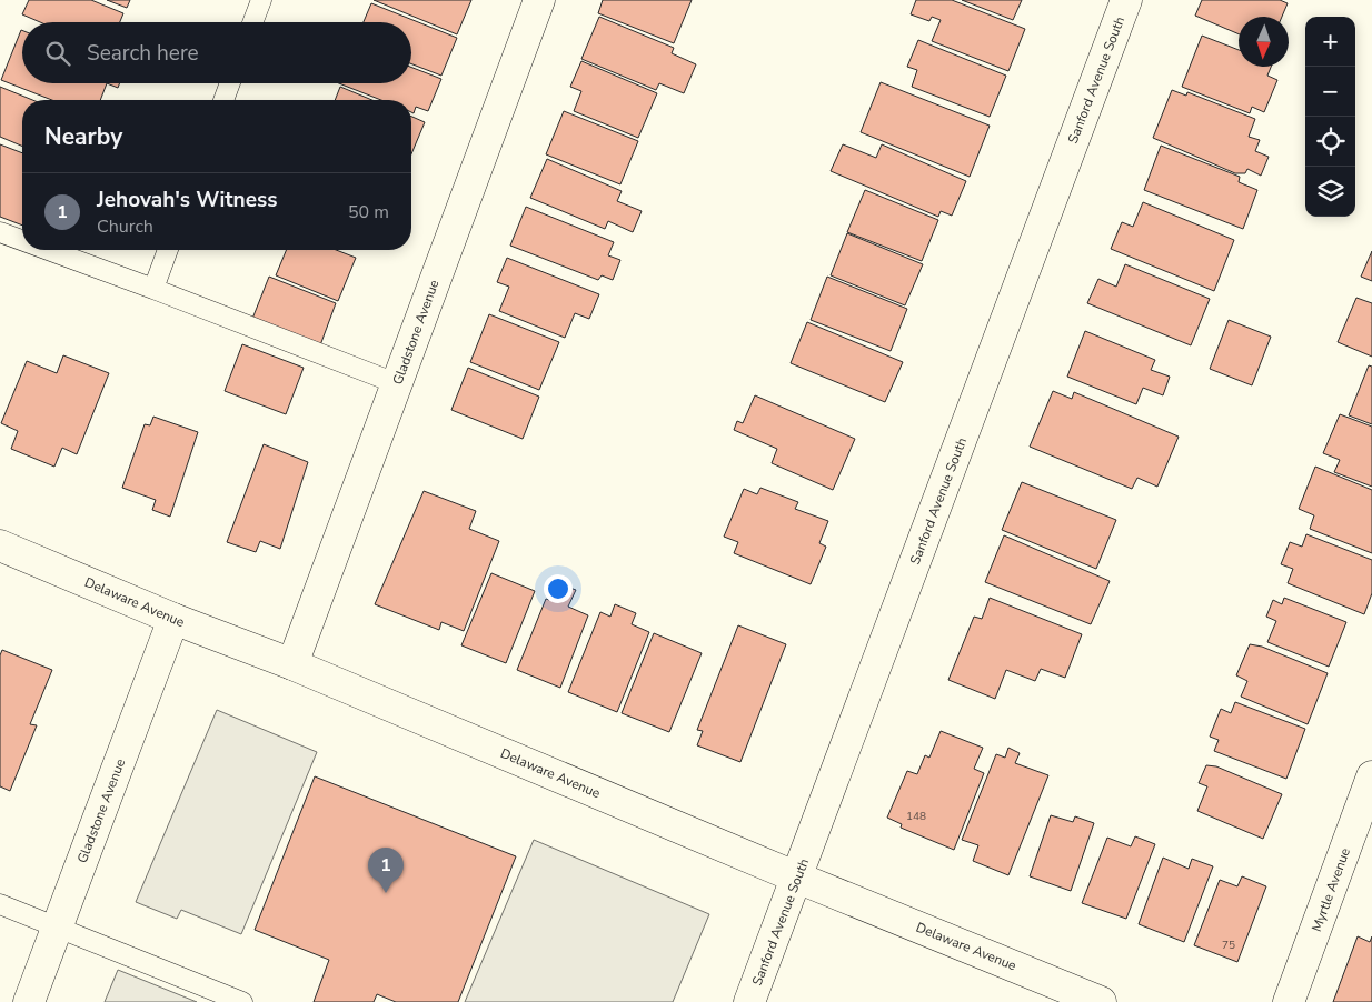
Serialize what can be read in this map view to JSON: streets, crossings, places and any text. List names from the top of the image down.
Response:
{
  "streets": {
    "street": [
      "Sanford Avenue South",
      "Gladstone Avenue",
      "Delaware Avenue",
      "Myrtle Avenue"
    ]
  },
  "crossings": [
    ["Sanford Avenue South", "Delaware Avenue"],
    ["Gladstone Avenue", "Delaware Avenue"]
  ],
  "house_numbers": ["148", "75"],
  "north": "bottom",
  "page": {
    "map_buttons": ["+", "−"],
    "search": "Search here",
    "heading": "Nearby",
    "list": [
      {
        "mark": "1",
        "name": "Jehovah's Witness",
        "note": "Church",
        "value": "50 m"
      }
    ],
    "pins": "1"
  }
}
